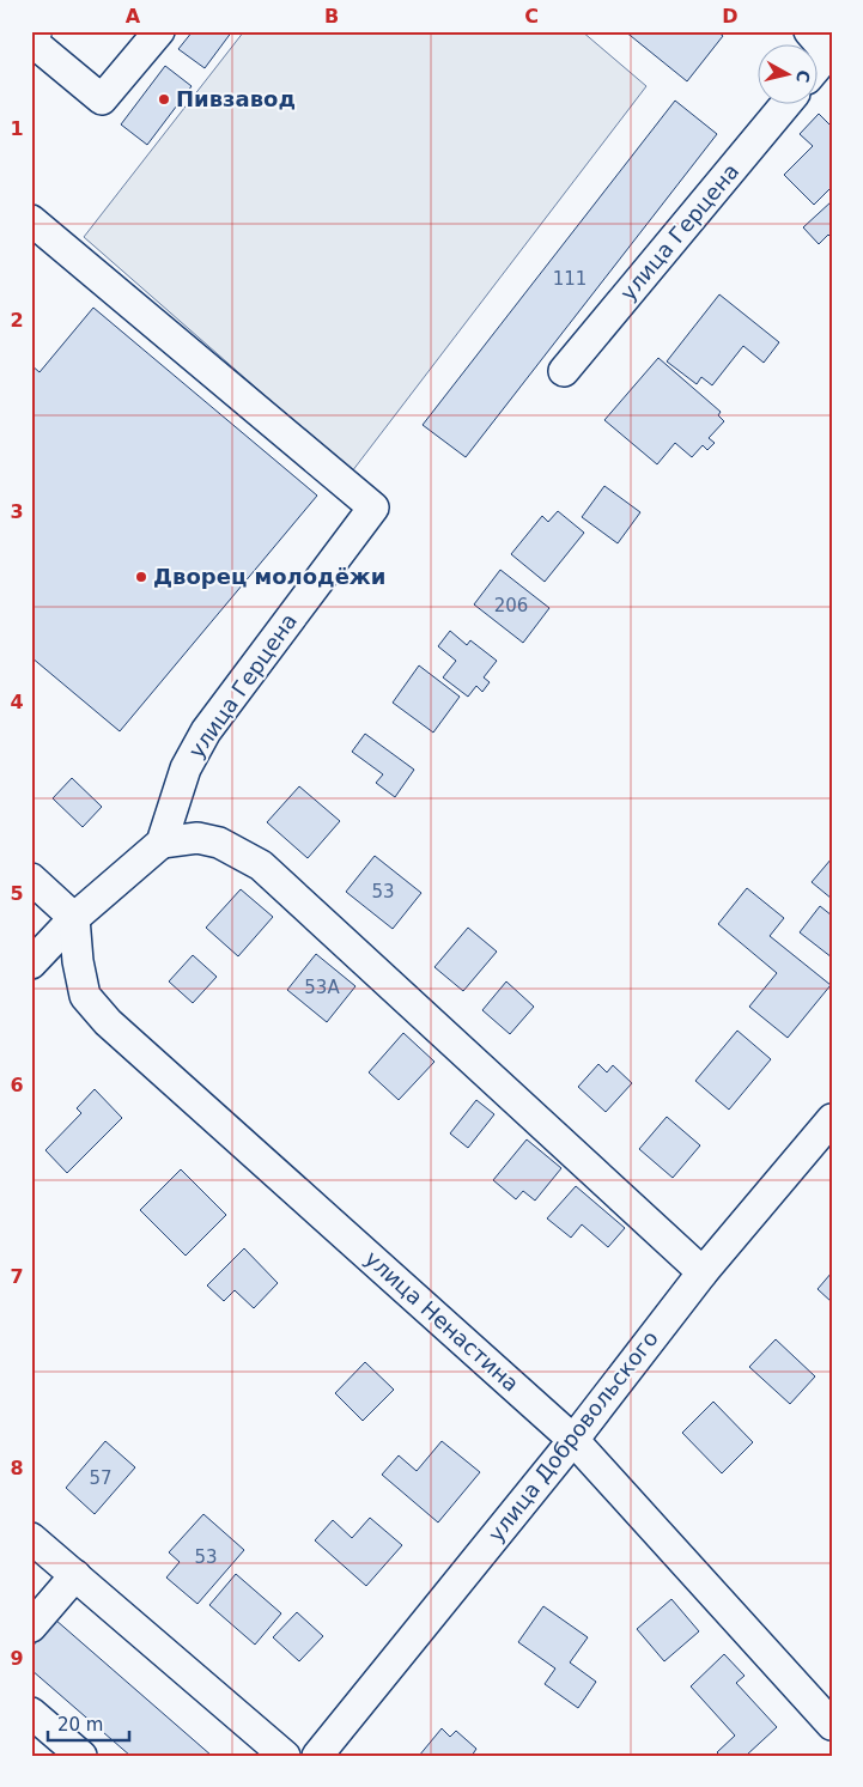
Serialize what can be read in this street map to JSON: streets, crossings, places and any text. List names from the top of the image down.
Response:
{
  "streets": {
    "street": ["улица Герцена", "улица Ненастина", "улица Добровольского"]
  },
  "crossings": [
    ["улица Герцена", "улица Ненастина"],
    ["улица Ненастина", "улица Добровольского"]
  ],
  "places": ["Пивзавод", "Дворец молодёжи"],
  "house_numbers": [
    "111",
    "206",
    "53",
    "53А",
    "57",
    "53"
  ],
  "scale_bar": "20 m",
  "north": "right",
  "grid": {
    "columns": [
      "A",
      "B",
      "C",
      "D"
    ],
    "rows": [
      "1",
      "2",
      "3",
      "4",
      "5",
      "6",
      "7",
      "8",
      "9"
    ]
  }
}
